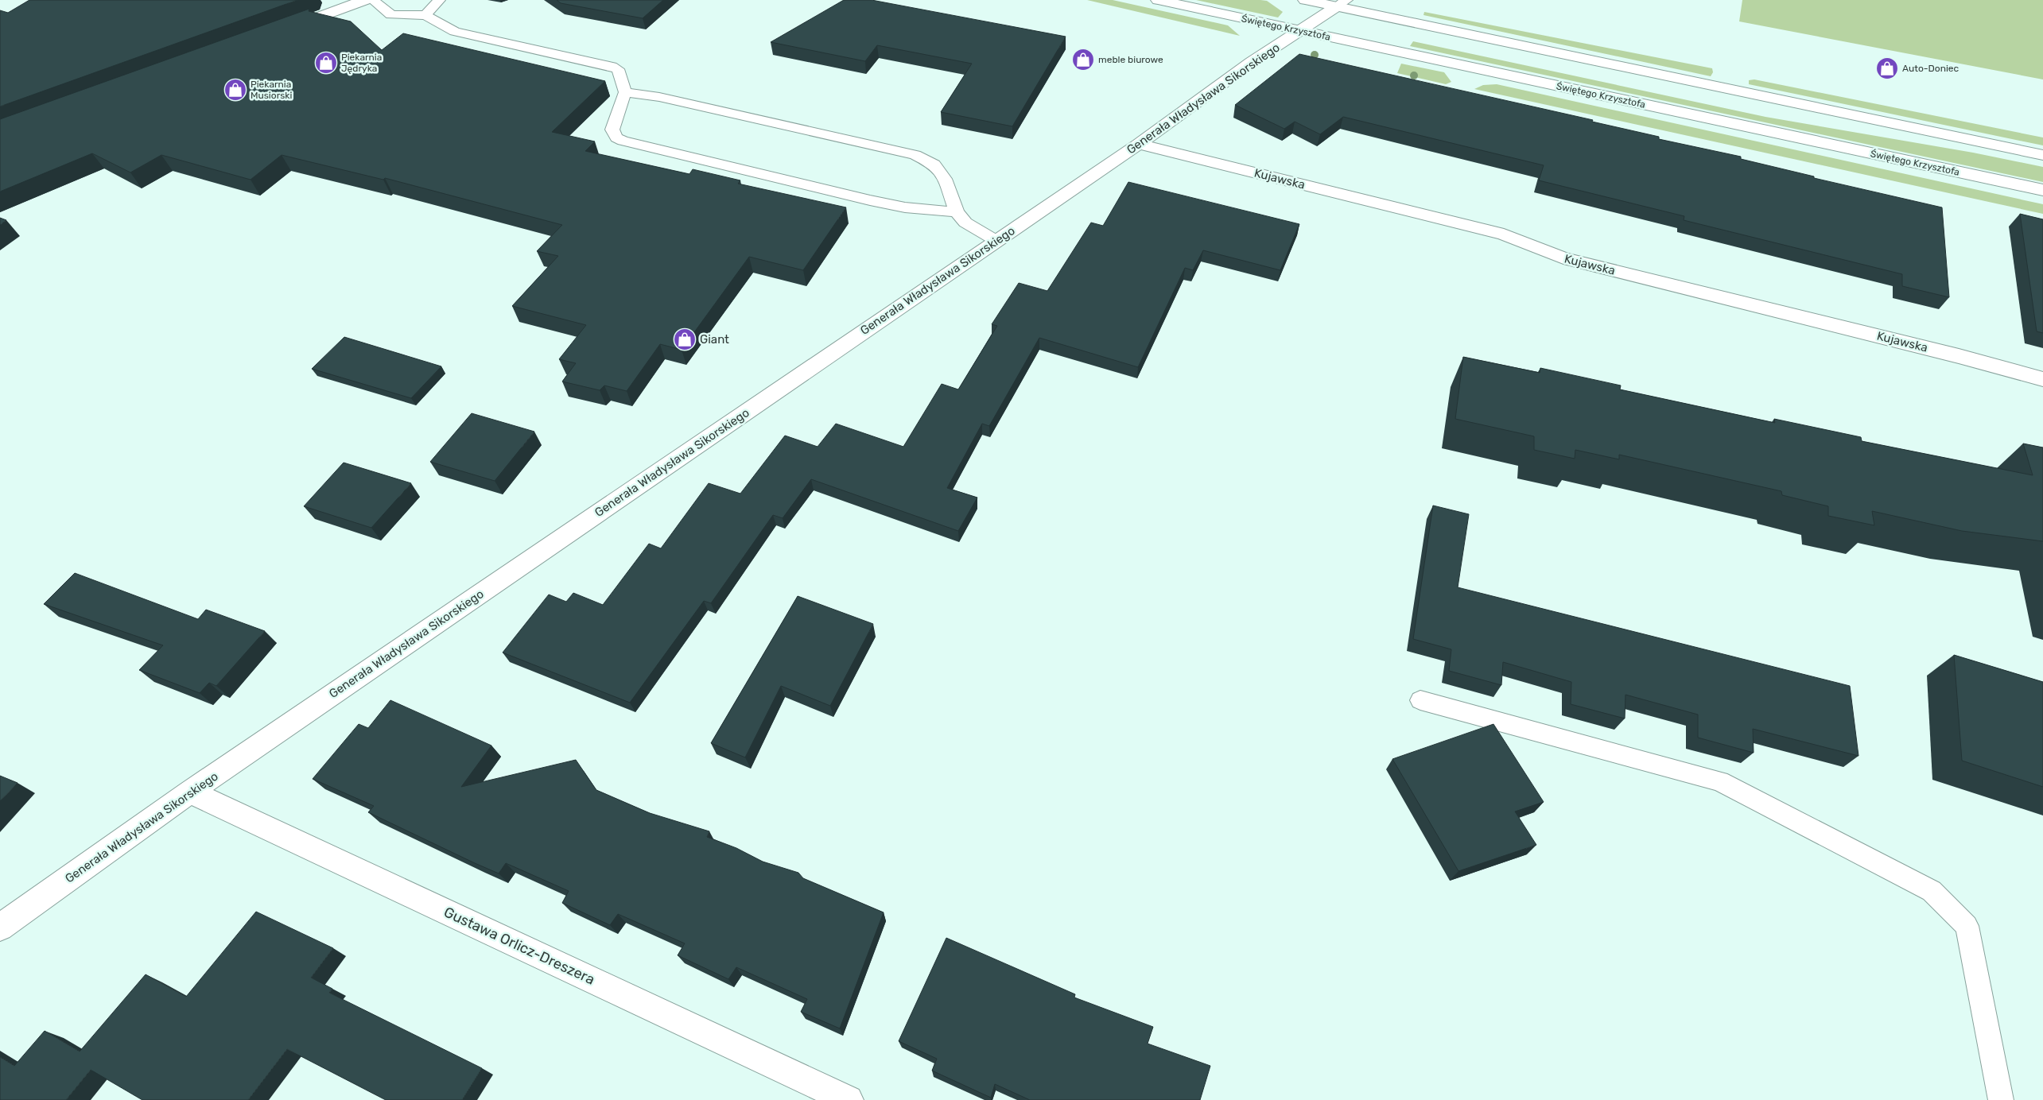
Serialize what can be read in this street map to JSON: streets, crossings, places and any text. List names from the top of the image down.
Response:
{
  "streets": {
    "street": [
      "Świętego Krzysztofa",
      "Generała Władysława Sikorskiego",
      "Kujawska",
      "Gustawa Orlicz-Dreszera"
    ]
  },
  "crossings": [
    ["Świętego Krzysztofa", "Generała Władysława Sikorskiego"],
    ["Generała Władysława Sikorskiego", "Kujawska"],
    ["Generała Władysława Sikorskiego", "Gustawa Orlicz-Dreszera"]
  ],
  "places": {
    "shop": [
      "meble biurowe",
      "Piekarnia Jędryka",
      "Auto-Doniec",
      "Piekarnia Musiorski",
      "Giant"
    ]
  }
}
